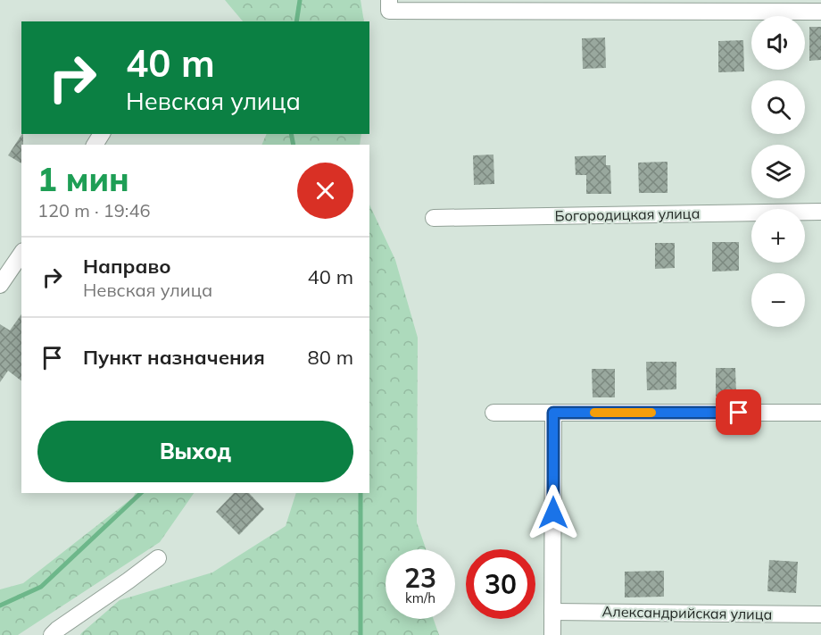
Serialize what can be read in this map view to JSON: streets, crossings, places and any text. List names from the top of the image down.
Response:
{
  "streets": {
    "street": ["Богородицкая улица", "Александрийская улица"]
  },
  "page": {
    "map_buttons": ["+", "−"],
    "turn": ["40 m", "Невская улица"],
    "heading": ["1 мин", "120 m · 19:46"],
    "list": [
      {
        "name": "Направо",
        "note": "Невская улица",
        "value": "40 m"
      },
      {
        "name": "Пункт назначения",
        "value": "80 m"
      }
    ],
    "buttons": "Выход",
    "speed": "23 km/h",
    "limit": "30"
  }
}
